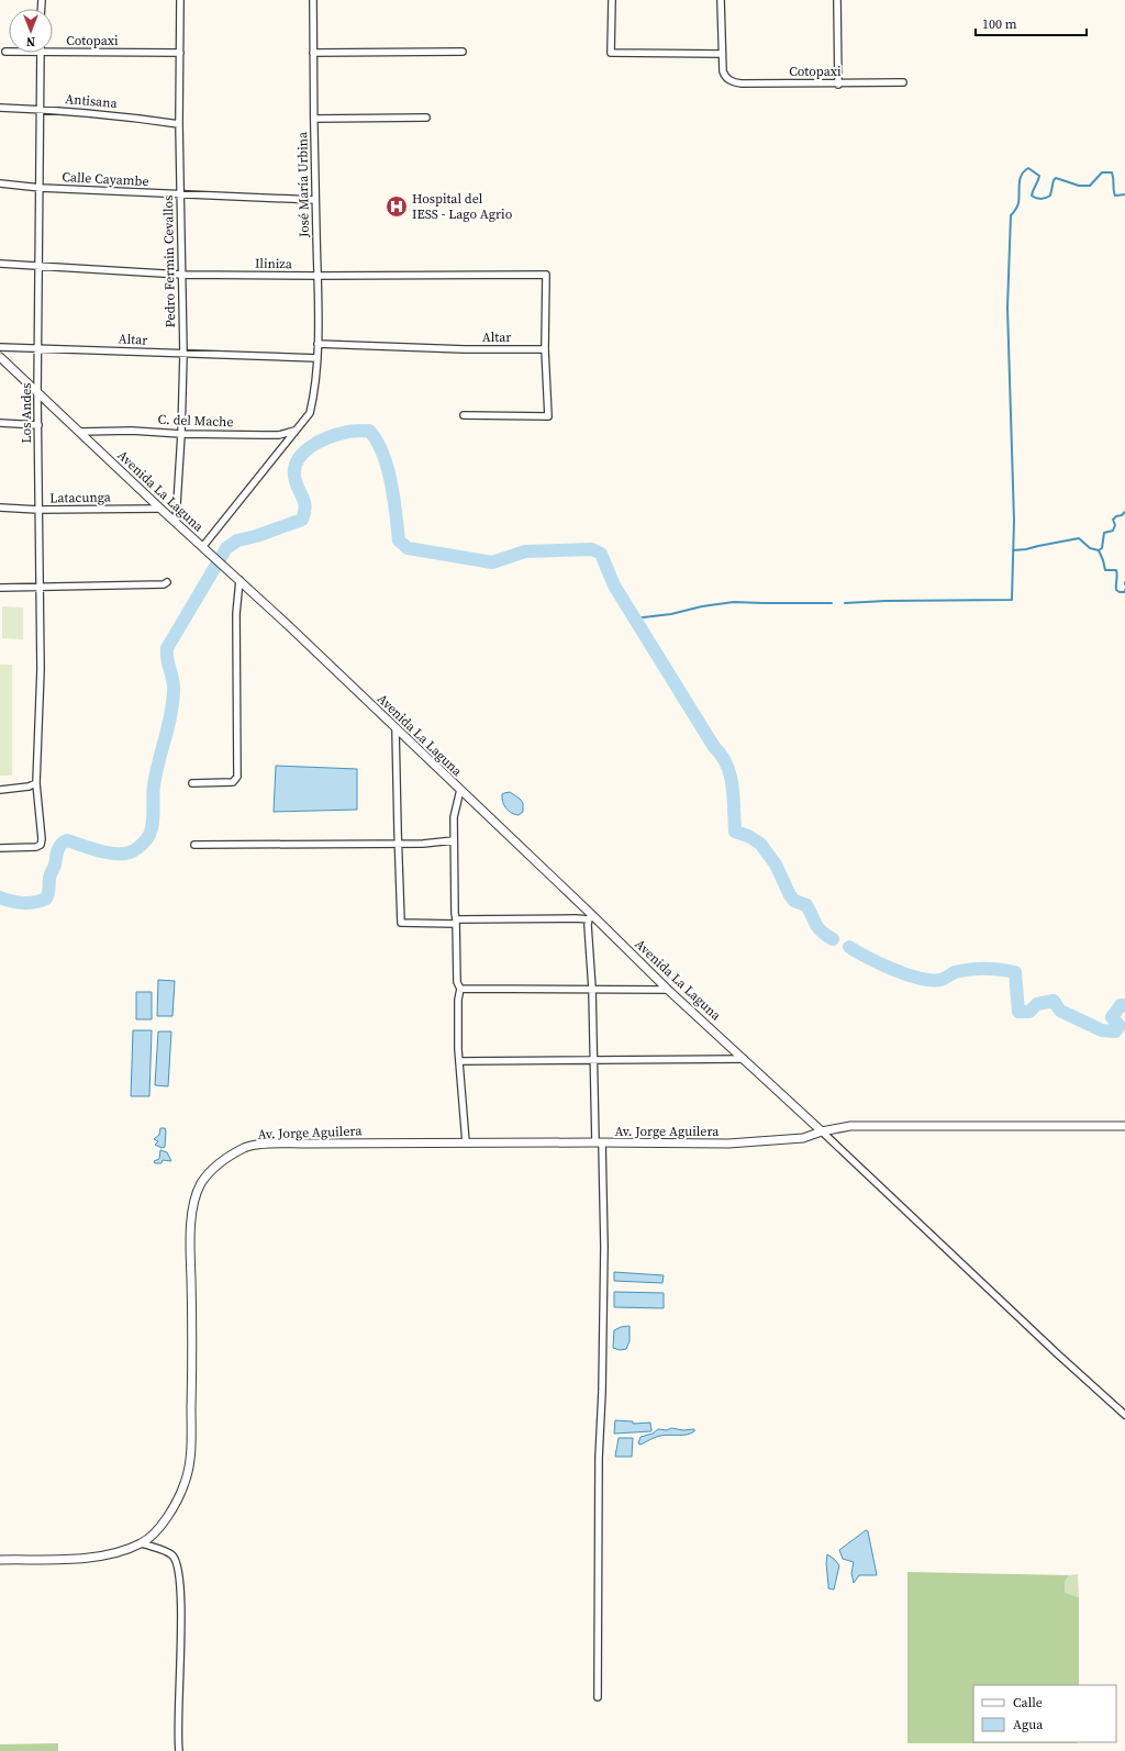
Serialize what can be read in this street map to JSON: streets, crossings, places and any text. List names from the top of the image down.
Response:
{
  "streets": {
    "street": [
      "Cotopaxi",
      "Antisana",
      "Calle Cayambe",
      "José María Urbina",
      "Pedro Fermin Cevallos",
      "Iliniza",
      "Altar",
      "Los Andes",
      "C. del Mache",
      "Avenida La Laguna",
      "Latacunga",
      "Av. Jorge Aguilera"
    ]
  },
  "crossings": [
    ["Cotopaxi", "Pedro Fermin Cevallos"],
    ["Antisana", "Pedro Fermin Cevallos"],
    ["Antisana", "Los Andes"],
    ["Calle Cayambe", "José María Urbina"],
    ["Calle Cayambe", "Pedro Fermin Cevallos"],
    ["Calle Cayambe", "Los Andes"],
    ["José María Urbina", "Iliniza"],
    ["José María Urbina", "Altar"],
    ["José María Urbina", "C. del Mache"],
    ["Pedro Fermin Cevallos", "Iliniza"],
    ["Pedro Fermin Cevallos", "Altar"],
    ["Pedro Fermin Cevallos", "C. del Mache"],
    ["Pedro Fermin Cevallos", "Avenida La Laguna"],
    ["Iliniza", "Altar"],
    ["Iliniza", "Los Andes"],
    ["Altar", "Los Andes"],
    ["Los Andes", "Avenida La Laguna"],
    ["Los Andes", "Latacunga"],
    ["C. del Mache", "Avenida La Laguna"],
    ["Avenida La Laguna", "Latacunga"],
    ["Avenida La Laguna", "Av. Jorge Aguilera"]
  ],
  "places": {
    "hospital": ["Hospital del IESS - Lago Agrio"]
  },
  "legend": ["Calle", "Agua"],
  "scale_bar": "100 m",
  "north": "bottom"
}
